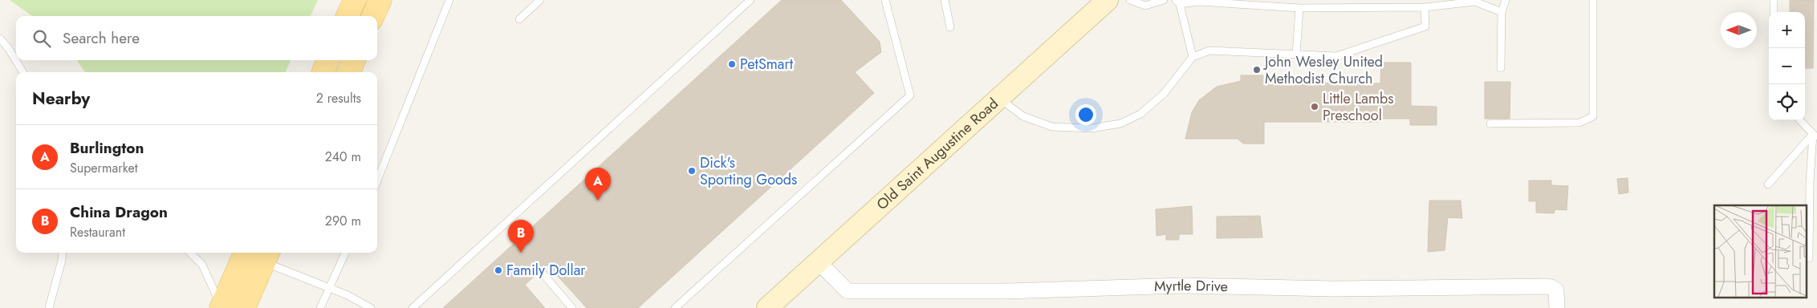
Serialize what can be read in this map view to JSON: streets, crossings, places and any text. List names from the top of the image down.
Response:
{
  "streets": {
    "street": ["Old Saint Augustine Road", "Myrtle Drive"]
  },
  "crossings": [
    ["Old Saint Augustine Road", "Myrtle Drive"]
  ],
  "places": [
    "PetSmart",
    "John Wesley United Methodist Church",
    "Little Lambs Preschool",
    "Dick's Sporting Goods",
    "Family Dollar"
  ],
  "north": "left",
  "page": {
    "map_buttons": ["+", "−"],
    "search": "Search here",
    "heading": ["Nearby", "2 results"],
    "list": [
      {
        "mark": "A",
        "name": "Burlington",
        "note": "Supermarket",
        "value": "240 m"
      },
      {
        "mark": "B",
        "name": "China Dragon",
        "note": "Restaurant",
        "value": "290 m"
      }
    ],
    "pins": ["A", "B"]
  }
}
